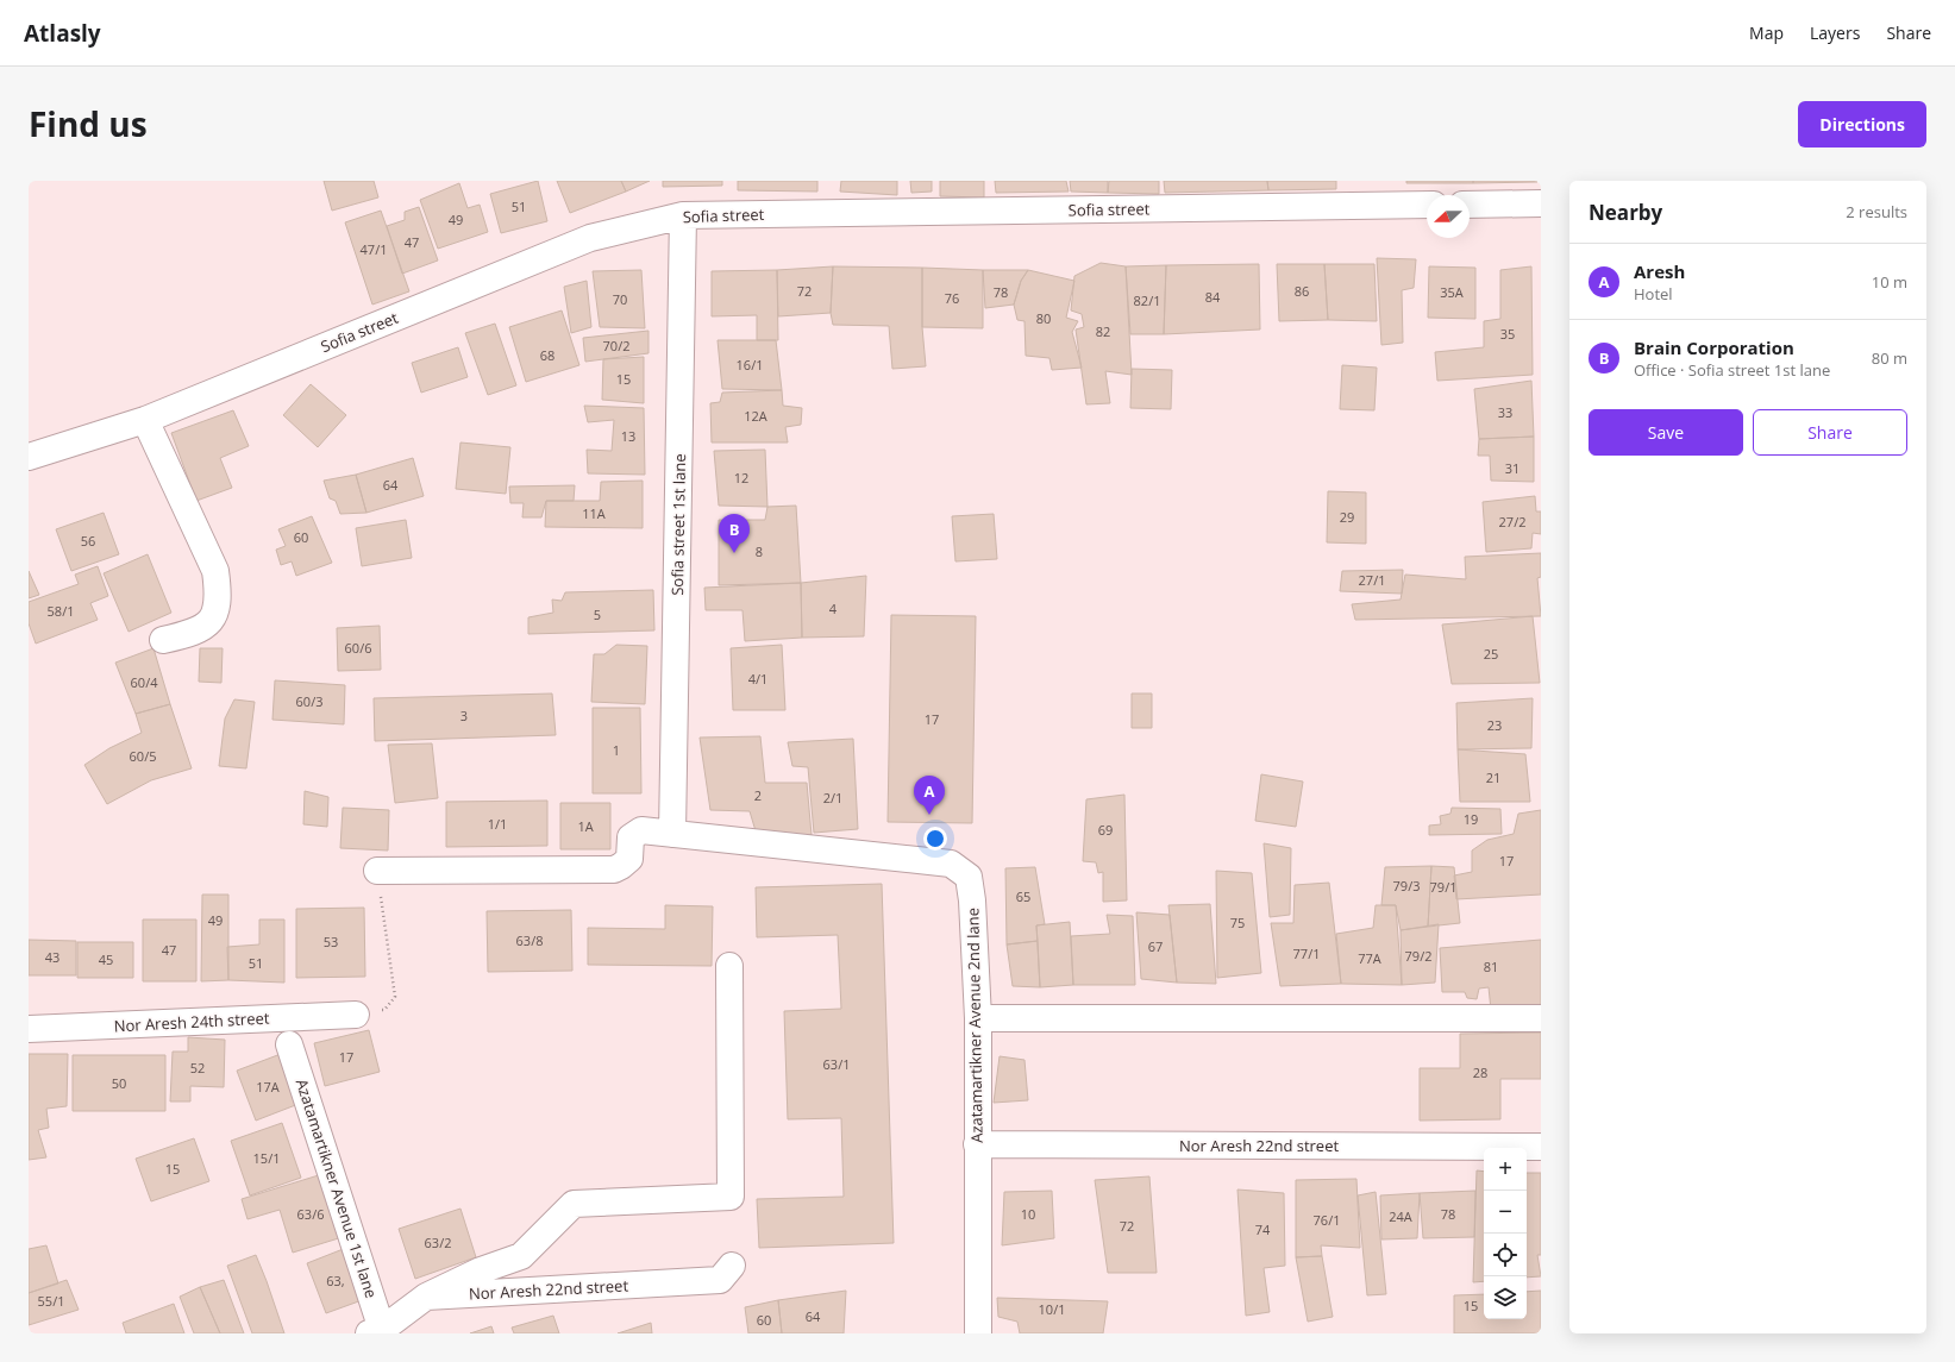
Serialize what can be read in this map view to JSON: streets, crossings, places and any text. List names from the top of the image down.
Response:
{
  "streets": {
    "street": [
      "Sofia street",
      "Sofia street 1st lane",
      "Nor Aresh 24th street",
      "Azatamartikner Avenue 2nd lane",
      "Nor Aresh 22nd street",
      "Azatamartikner Avenue 1st lane"
    ]
  },
  "crossings": [
    ["Sofia street", "Sofia street 1st lane"],
    ["Sofia street 1st lane", "Azatamartikner Avenue 2nd lane"],
    ["Azatamartikner Avenue 2nd lane", "Nor Aresh 22nd street"]
  ],
  "house_numbers": [
    "51",
    "49",
    "47",
    "47/1",
    "72",
    "86",
    "78",
    "35A",
    "84",
    "76",
    "70",
    "82/1",
    "80",
    "82",
    "35",
    "70/2",
    "68",
    "16/1",
    "15",
    "33",
    "12A",
    "13",
    "31",
    "12",
    "64",
    "11А",
    "29",
    "27/2",
    "60",
    "56",
    "8",
    "27/1",
    "4",
    "58/1",
    "5",
    "60/6",
    "25",
    "4/1",
    "60/4",
    "60/3",
    "3",
    "17",
    "23",
    "1",
    "60/5",
    "21",
    "2",
    "2/1",
    "19",
    "1/1",
    "1А",
    "69",
    "17",
    "79/3",
    "79/1",
    "65",
    "49",
    "75",
    "63/8",
    "53",
    "67",
    "47",
    "77/1",
    "79/2",
    "43",
    "77А",
    "45",
    "51",
    "81",
    "17",
    "63/1",
    "52",
    "28",
    "50",
    "17А",
    "15/1",
    "15",
    "63/6",
    "10",
    "78",
    "24А",
    "76/1",
    "72",
    "74",
    "63/2",
    "63,",
    "55/1",
    "15",
    "10/1",
    "64",
    "60"
  ],
  "north": "left",
  "page": {
    "header": "Atlasly",
    "nav": ["Map", "Layers", "Share"],
    "title": "Find us",
    "buttons": [
      "Directions",
      ["Save", "Share"]
    ],
    "heading": ["Nearby", "2 results"],
    "list": [
      {
        "mark": "A",
        "name": "Aresh",
        "note": "Hotel",
        "value": "10 m"
      },
      {
        "mark": "B",
        "name": "Brain Corporation",
        "note": "Office · Sofia street 1st lane",
        "value": "80 m"
      }
    ],
    "pins": ["B", "A"],
    "map_buttons": ["+", "−"]
  }
}
